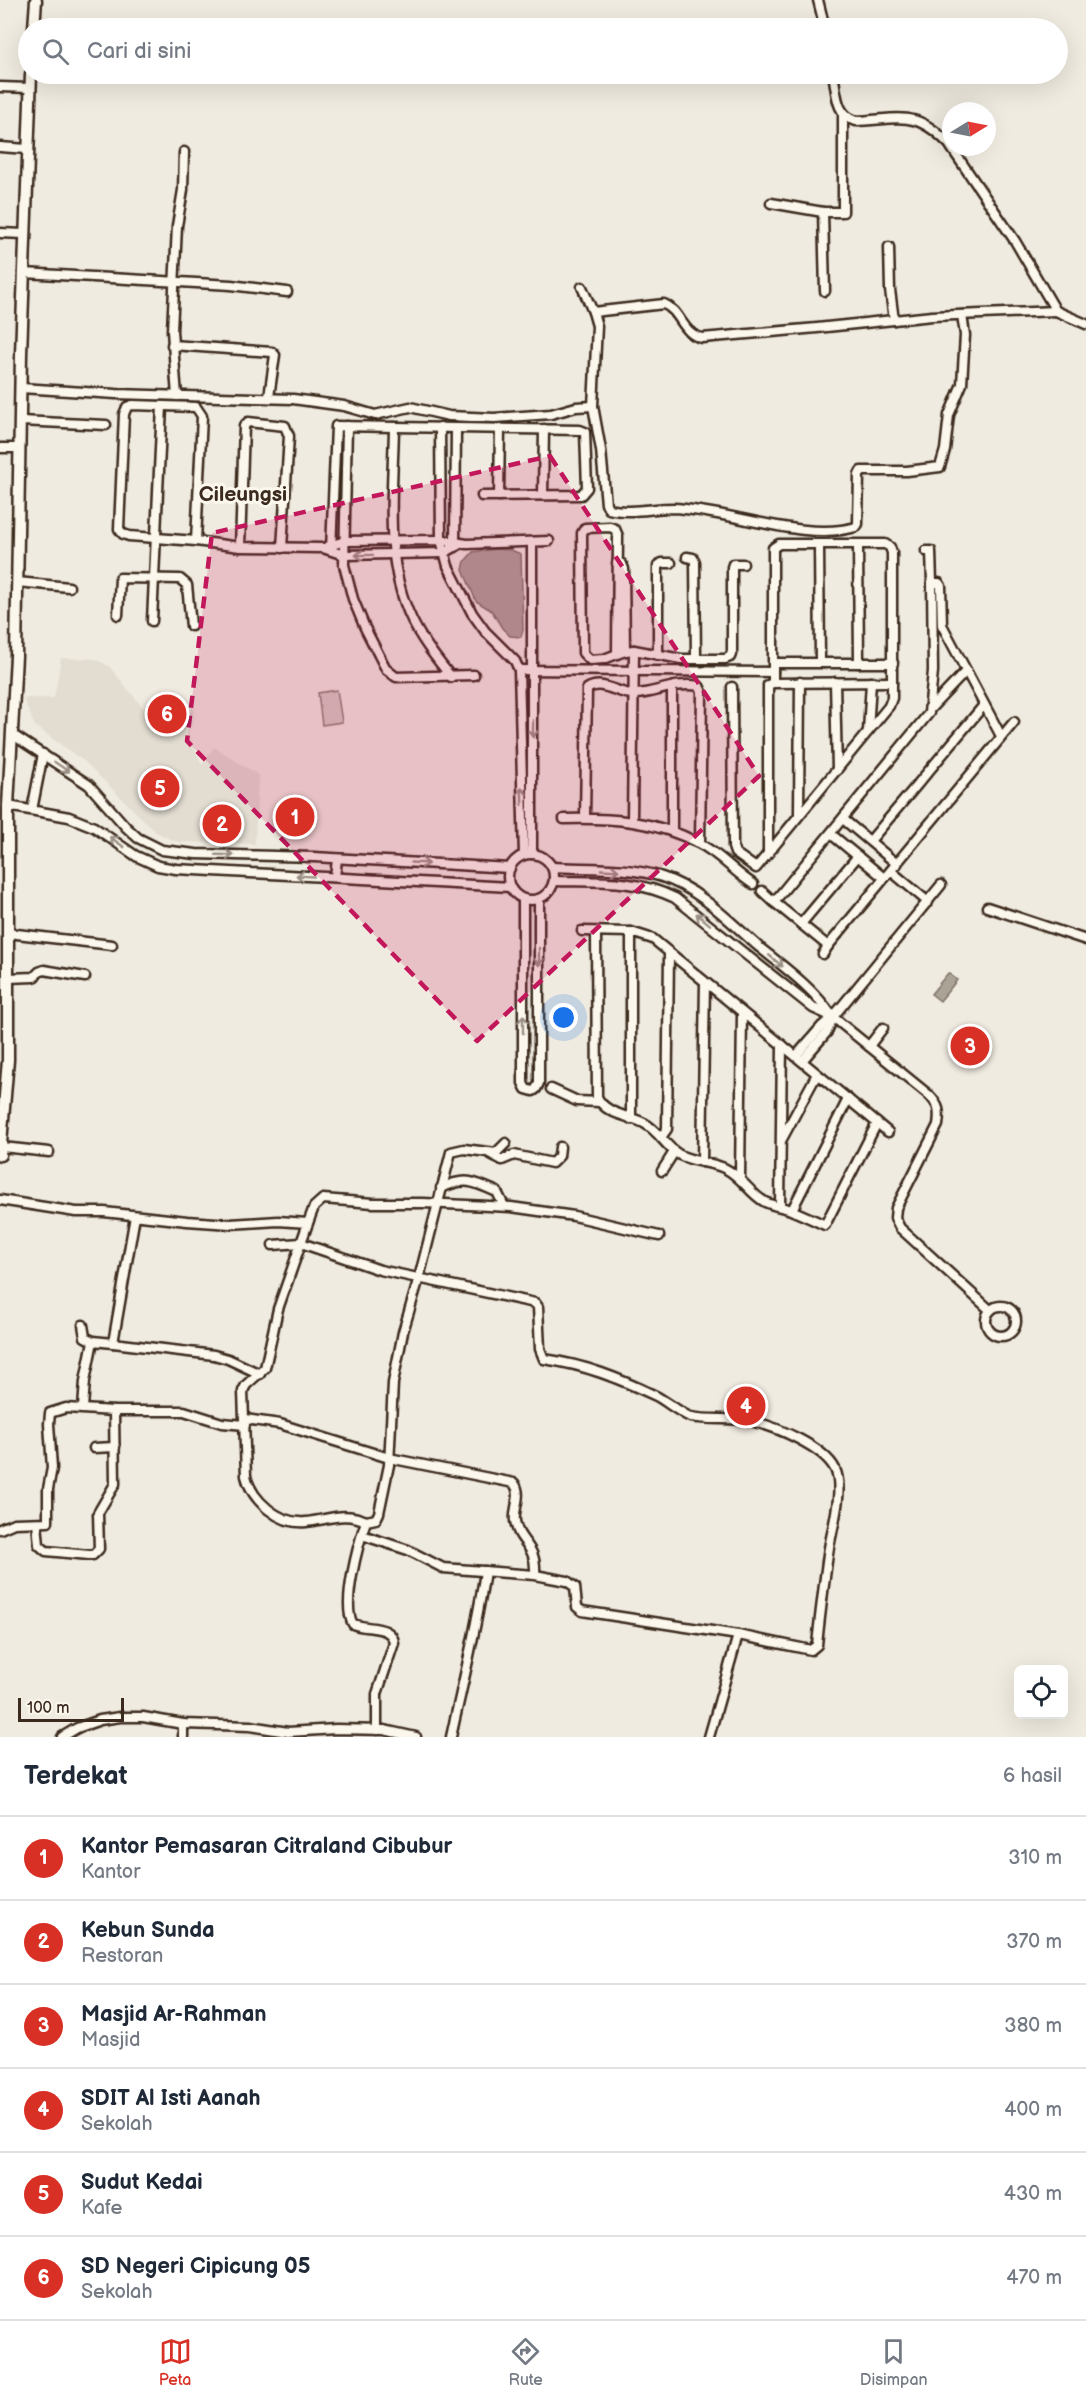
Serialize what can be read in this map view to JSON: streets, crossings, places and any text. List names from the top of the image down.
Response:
{
  "districts": ["Cileungsi"],
  "scale_bar": "100 m",
  "north": "right",
  "page": {
    "search": "Cari di sini",
    "pins": [
      "6",
      "5",
      "1",
      "2",
      "3",
      "4"
    ],
    "scale": "100 m",
    "heading": ["Terdekat", "6 hasil"],
    "list": [
      {
        "mark": "1",
        "name": "Kantor Pemasaran Citraland Cibubur",
        "note": "Kantor",
        "value": "310 m"
      },
      {
        "mark": "2",
        "name": "Kebun Sunda",
        "note": "Restoran",
        "value": "370 m"
      },
      {
        "mark": "3",
        "name": "Masjid Ar-Rahman",
        "note": "Masjid",
        "value": "380 m"
      },
      {
        "mark": "4",
        "name": "SDIT Al Isti Aanah",
        "note": "Sekolah",
        "value": "400 m"
      },
      {
        "mark": "5",
        "name": "Sudut Kedai",
        "note": "Kafe",
        "value": "430 m"
      },
      {
        "mark": "6",
        "name": "SD Negeri Cipicung 05",
        "note": "Sekolah",
        "value": "470 m"
      }
    ],
    "nav": ["Peta", "Rute", "Disimpan"]
  }
}
